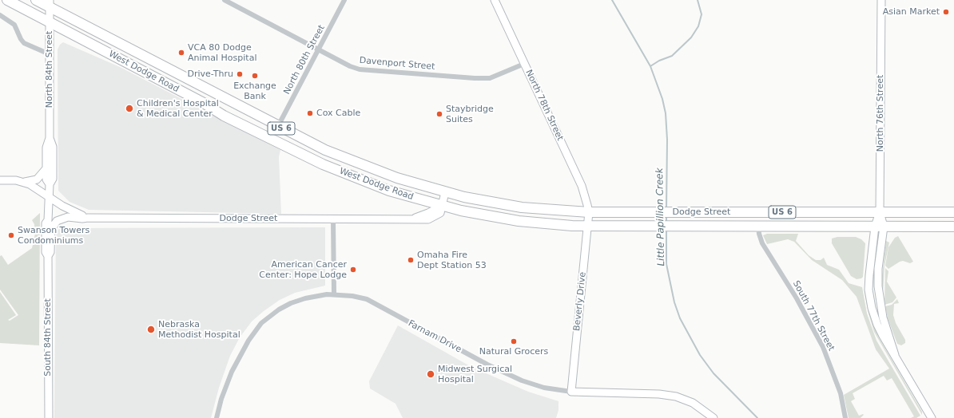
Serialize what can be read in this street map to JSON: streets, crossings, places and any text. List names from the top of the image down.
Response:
{
  "streets": {
    "highway": ["West Dodge Road", "US 6", "Dodge Street"],
    "main road": [
      "North 84th Street",
      "North 78th Street",
      "North 76th Street",
      "Beverly Drive",
      "Farnam Drive",
      "South 84th Street"
    ],
    "street": ["North 80th Street", "Davenport Street", "South 77th Street"]
  },
  "crossings": [
    ["North 80th Street", "Davenport Street"],
    ["North 80th Street", "West Dodge Road"],
    ["Davenport Street", "North 78th Street"],
    ["North 84th Street", "West Dodge Road"],
    ["North 84th Street", "Dodge Street"],
    ["North 84th Street", "South 84th Street"],
    ["West Dodge Road", "Dodge Street"],
    ["North 78th Street", "Dodge Street"],
    ["North 78th Street", "Beverly Drive"],
    ["North 76th Street", "Dodge Street"],
    ["Dodge Street", "Beverly Drive"],
    ["Dodge Street", "South 77th Street"],
    ["Dodge Street", "South 84th Street"],
    ["Beverly Drive", "Farnam Drive"]
  ],
  "water": ["Little Papillion Creek"],
  "places": [
    "Asian Market",
    "VCA 80 Dodge Animal Hospital",
    "Drive-Thru",
    "Exchange Bank",
    "Children's Hospital & Medical Center",
    "Cox Cable",
    "Staybridge Suites",
    "Swanson Towers Condominiums",
    "Omaha Fire Dept Station 53",
    "American Cancer Center: Hope Lodge",
    "Nebraska Methodist Hospital",
    "Natural Grocers",
    "Midwest Surgical Hospital"
  ]
}
